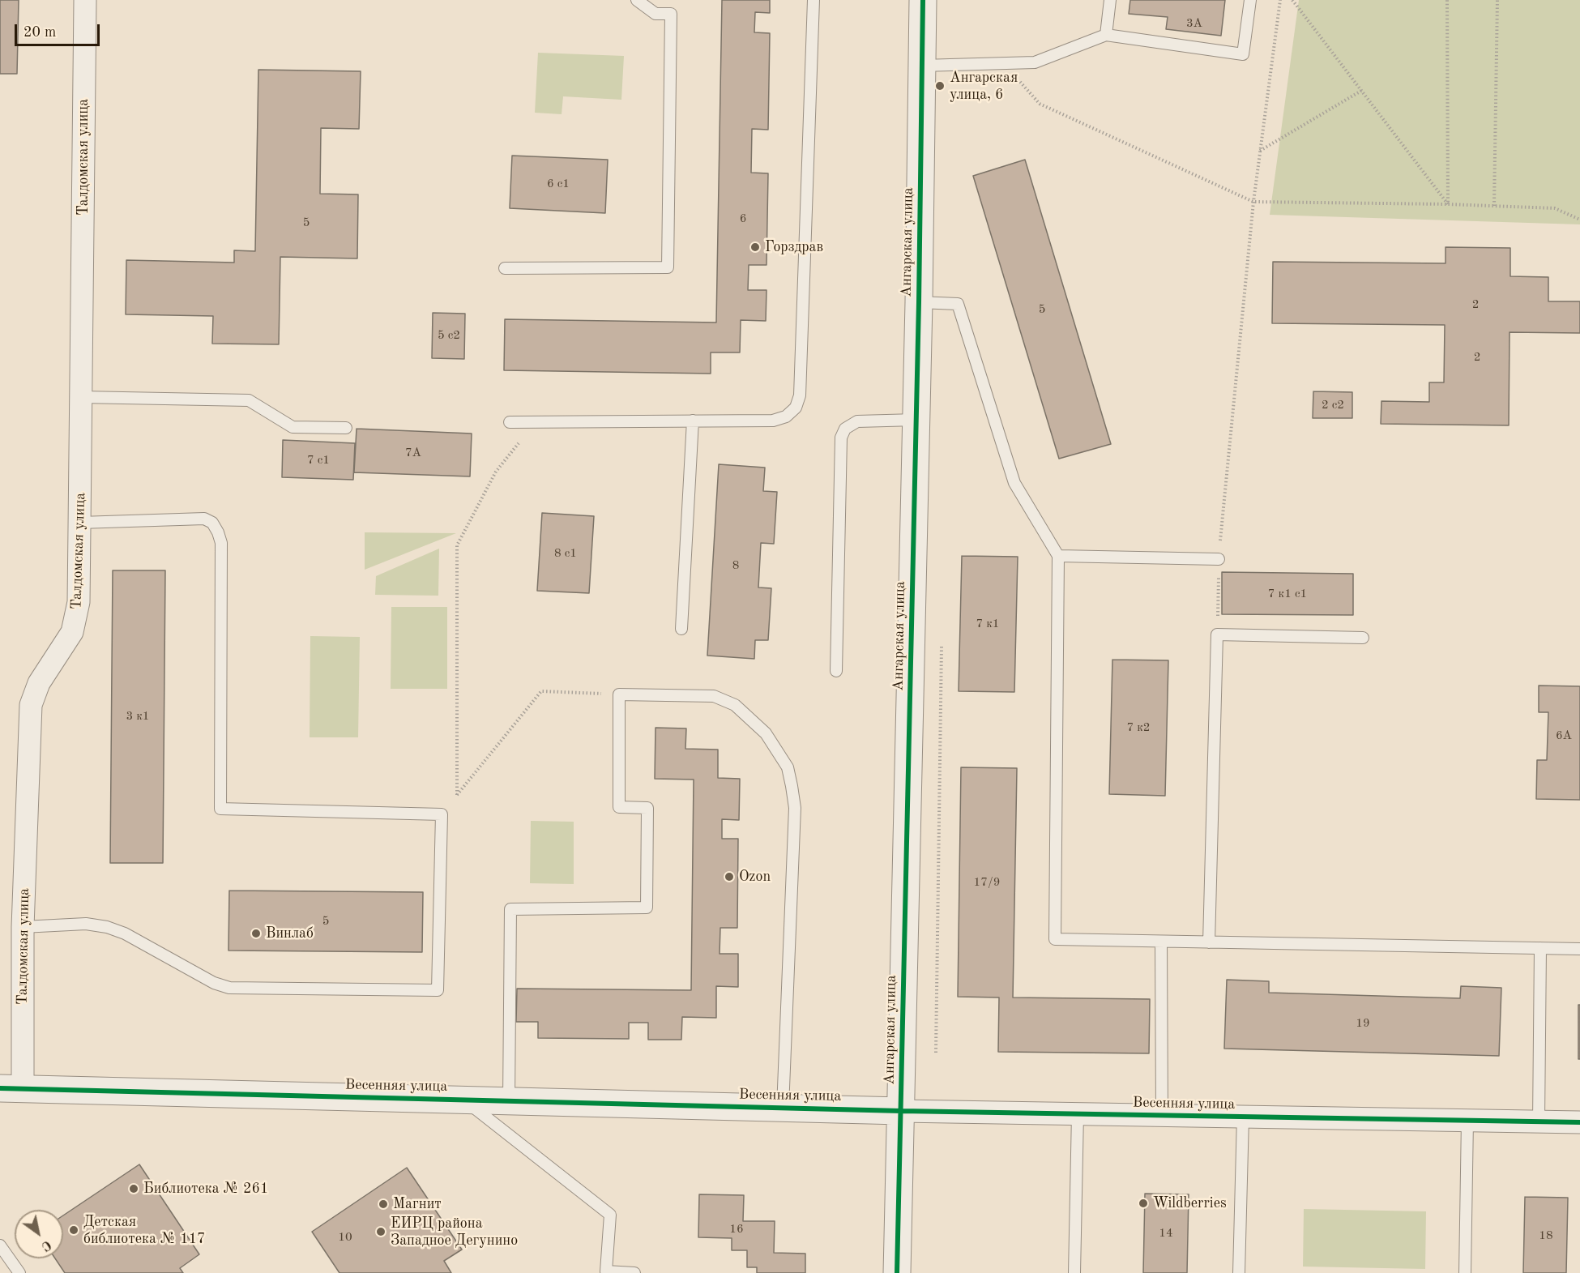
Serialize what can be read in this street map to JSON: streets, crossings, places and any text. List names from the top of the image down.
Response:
{
  "streets": {
    "street": ["Талдомская улица", "Ангарская улица", "Весенняя улица"]
  },
  "crossings": [
    ["Талдомская улица", "Весенняя улица"],
    ["Ангарская улица", "Весенняя улица"]
  ],
  "places": [
    "Ангарская улица, 6",
    "Горздрав",
    "Ozon",
    "Винлаб",
    "Библиотека № 261",
    "Wildberries",
    "Магнит",
    "Детская библиотека № 117",
    "ЕИРЦ района Западное Дегунино"
  ],
  "house_numbers": [
    "3А",
    "6 с1",
    "6",
    "5",
    "2",
    "5",
    "5 с2",
    "2",
    "2 с2",
    "7А",
    "7 с1",
    "8 с1",
    "8",
    "7 к1 с1",
    "7 к1",
    "3 к1",
    "7 к2",
    "6А",
    "17/9",
    "5",
    "19",
    "16",
    "14",
    "18",
    "10"
  ],
  "scale_bar": "20 m",
  "north": "bottom right"
}
